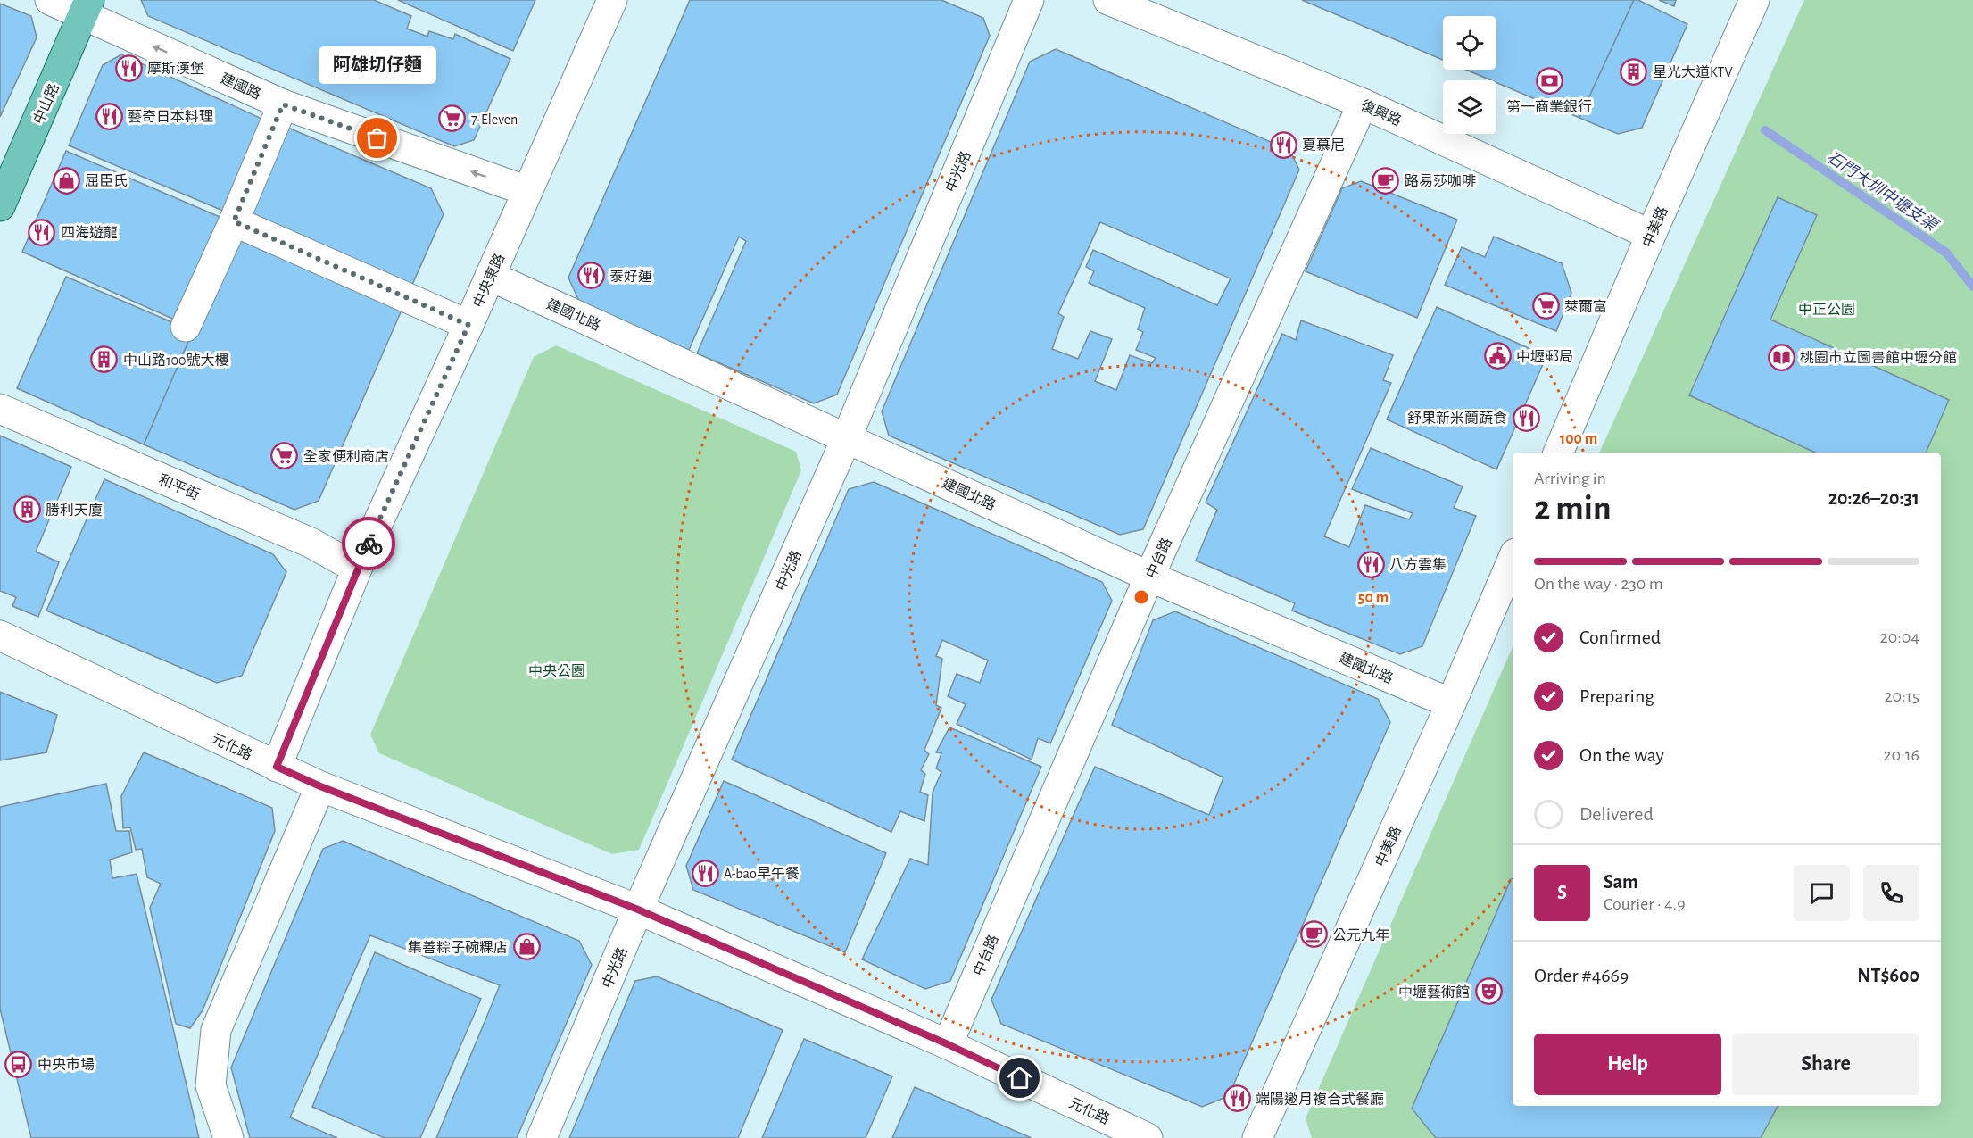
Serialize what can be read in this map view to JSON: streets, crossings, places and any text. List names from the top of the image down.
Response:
{
  "streets": {
    "main road": ["中山路"],
    "street": [
      "建國路",
      "復興路",
      "中光路",
      "中美路",
      "中央東路",
      "建國北路",
      "和平街",
      "中台路",
      "元化路"
    ]
  },
  "crossings": [
    ["建國路", "中山路"],
    ["建國路", "中央東路"],
    ["復興路", "中美路"],
    ["復興路", "中台路"],
    ["中光路", "建國北路"],
    ["中光路", "元化路"],
    ["中美路", "建國北路"],
    ["中央東路", "建國北路"],
    ["中央東路", "和平街"],
    ["中央東路", "元化路"],
    ["建國北路", "中台路"],
    ["中台路", "元化路"]
  ],
  "water": ["石門大圳中壢支渠"],
  "parks": ["中正公園", "中央公園"],
  "places": {
    "restaurant": [
      "摩斯漢堡",
      "藝奇日本料理",
      "夏慕尼",
      "四海遊龍",
      "泰好運",
      "舒果新米蘭蔬食",
      "八方雲集",
      "A-bao早午餐",
      "端陽邀月複合式餐廳"
    ],
    "building": ["星光大道KTV", "中山路100號大樓", "勝利天廈"],
    "bank": ["第一商業銀行"],
    "supermarket": ["7-Eleven", "萊爾富", "全家便利商店"],
    "other": ["阿雄切仔麵"],
    "shop": ["屈臣氏", "集善粽子碗粿店"],
    "cafe": ["路易莎咖啡", "公元九年"],
    "public building": ["中壢郵局"],
    "library": ["桃園市立圖書館中壢分館"],
    "theatre": ["中壢藝術館"],
    "bus stop": ["中央市場"]
  },
  "page": {
    "bubble": "阿雄切仔麵",
    "heading": ["2 min", "Arriving in", "20:26–20:31"],
    "panel": [
      "Sam",
      "Courier · 4.9",
      "Order #4669",
      "NT$600"
    ],
    "bar": "On the way · 230 m",
    "list": [
      ["Confirmed", "20:04"],
      ["Preparing", "20:15"],
      ["On the way", "20:16"],
      "Delivered"
    ],
    "round": "S",
    "buttons": ["Help", "Share"]
  },
  "rings": ["100 m", "50 m"]
}
